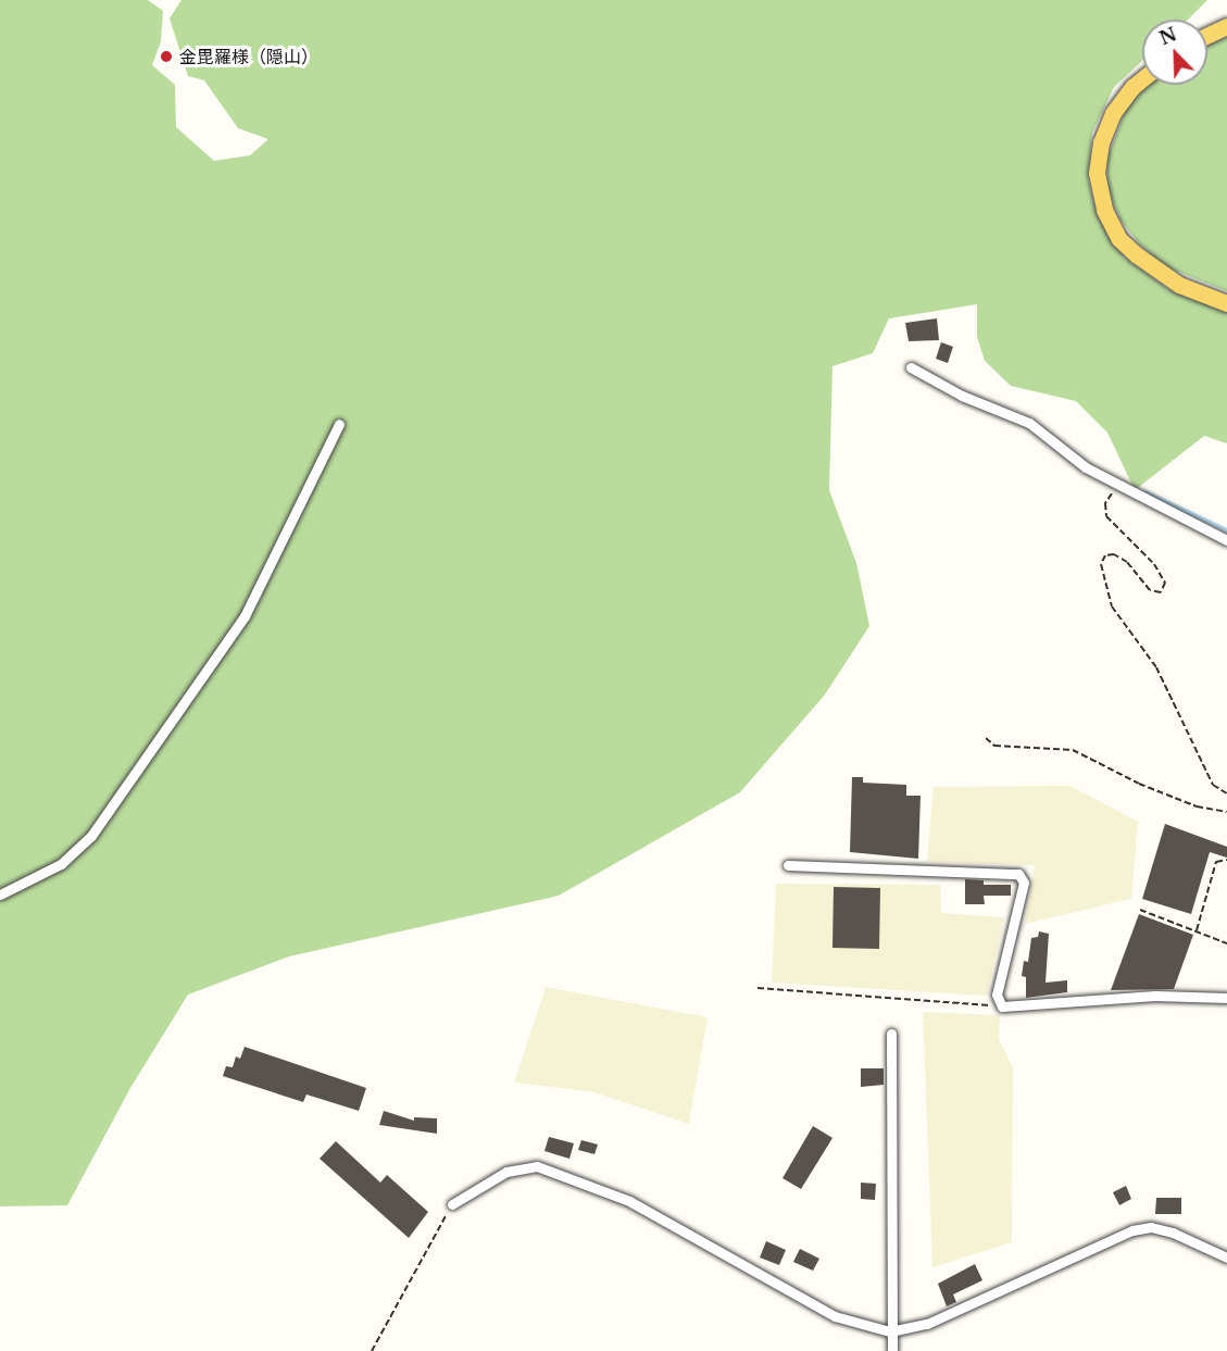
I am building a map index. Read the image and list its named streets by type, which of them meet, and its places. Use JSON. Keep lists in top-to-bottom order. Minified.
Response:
{"places":["金毘羅様（隠山）"],"north":"top left"}
